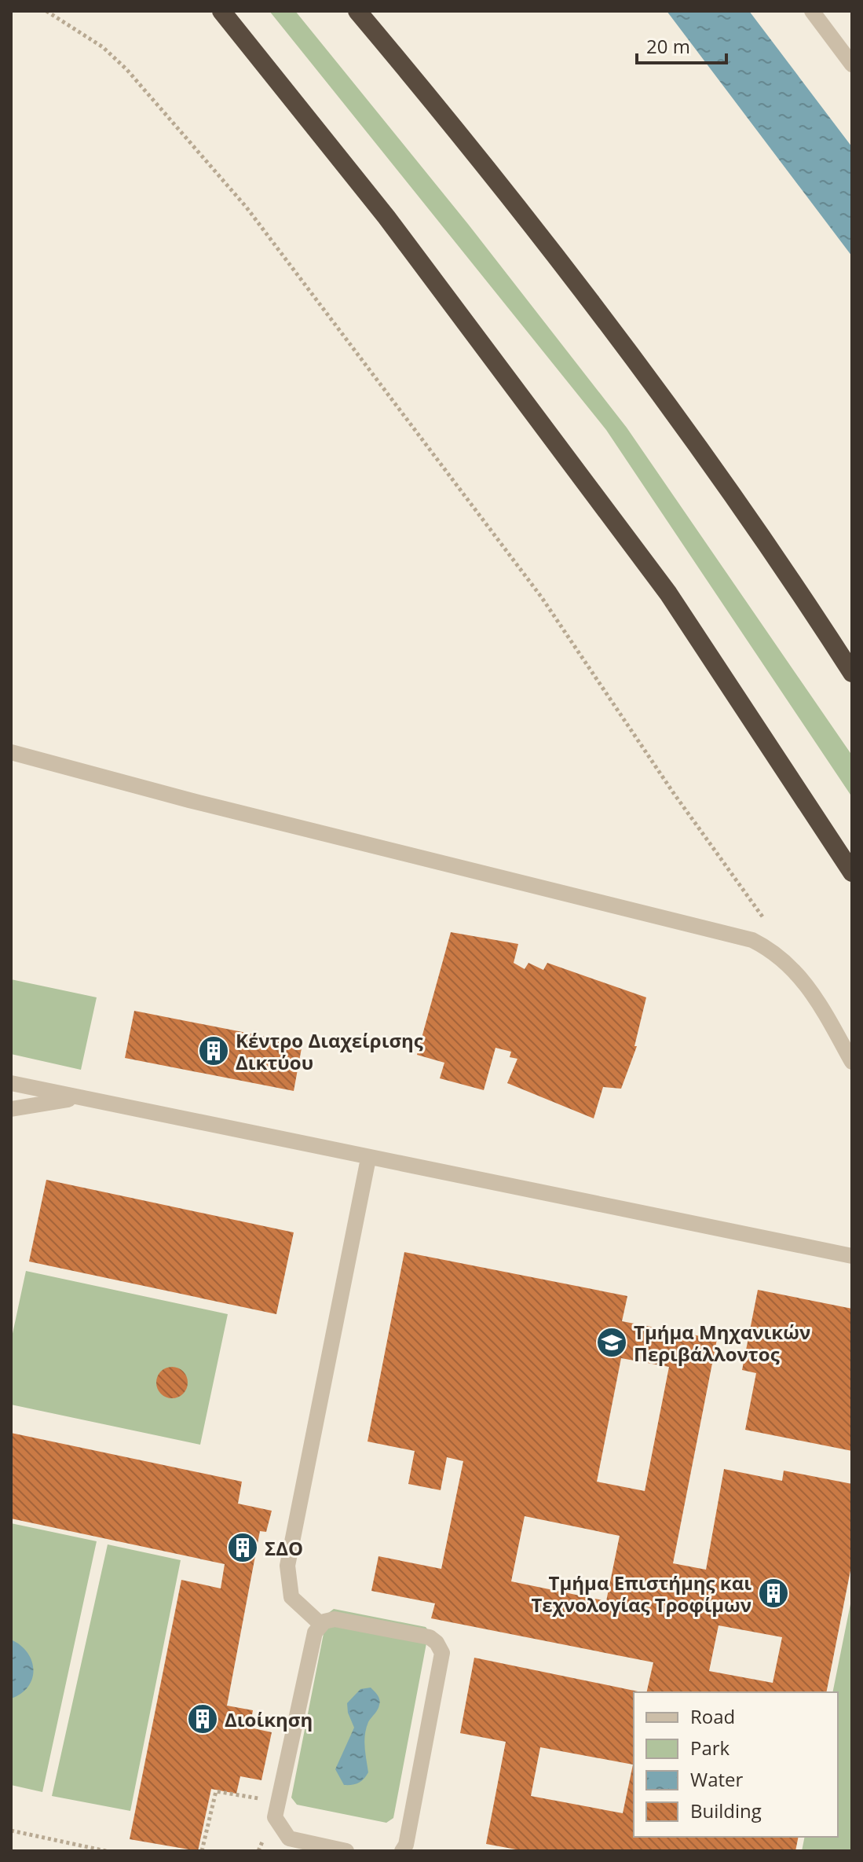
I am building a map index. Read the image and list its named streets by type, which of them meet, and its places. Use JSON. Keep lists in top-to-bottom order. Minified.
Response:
{"places":{"building":["Κέντρο Διαχείρισης Δικτύου","ΣΔΟ","Τμήμα Επιστήμης και Τεχνολογίας Τροφίμων","Διοίκηση"],"school or university":["Τμήμα Μηχανικών Περιβάλλοντος"]},"legend":["Road","Park","Water","Building"],"scale_bar":"20 m"}
